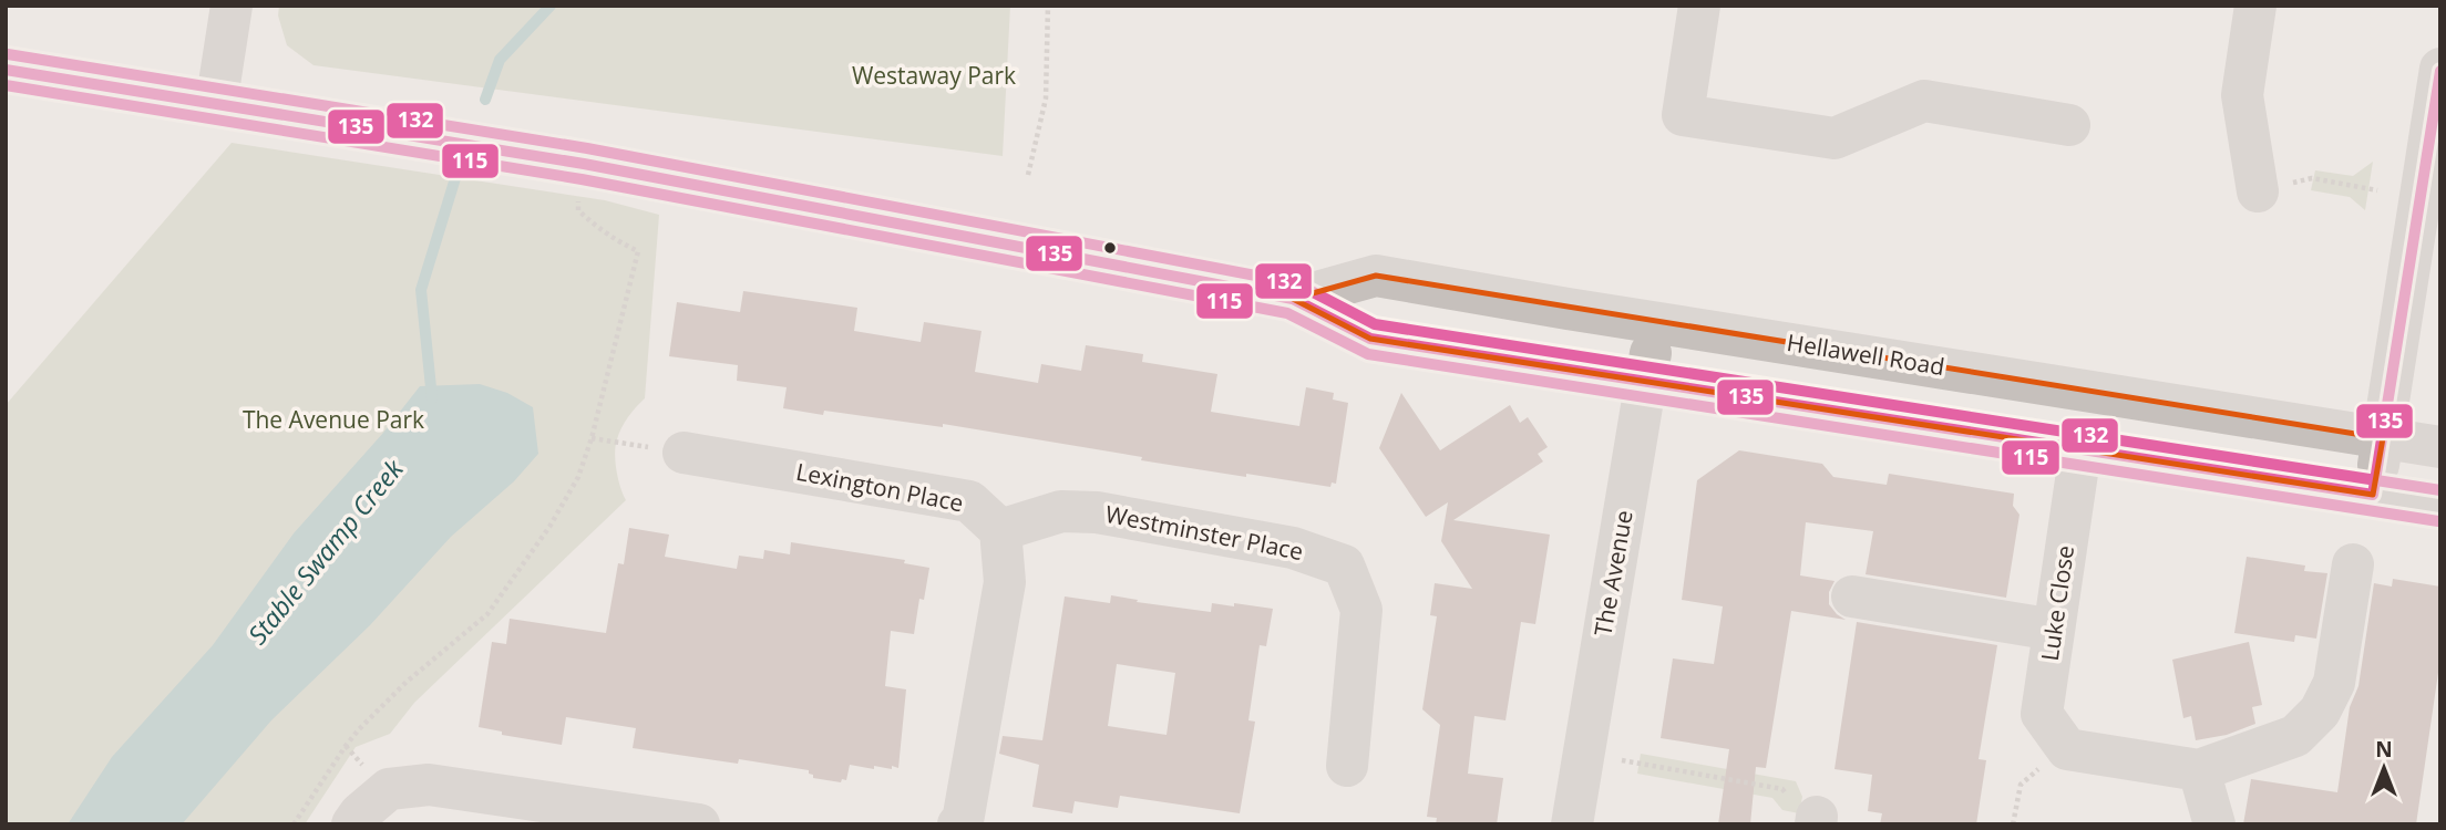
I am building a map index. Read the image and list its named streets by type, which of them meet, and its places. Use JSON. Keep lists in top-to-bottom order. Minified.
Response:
{"streets":{"street":["Hellawell Road","Lexington Place","Westminster Place","The Avenue","Luke Close"]},"crossings":[["Hellawell Road","The Avenue"],["Hellawell Road","Luke Close"],["Lexington Place","Westminster Place"]],"water":["Stable Swamp Creek"],"parks":["Westaway Park","The Avenue Park"],"lines":["transit line 132","transit line 135","transit line 115"],"north":"top"}
